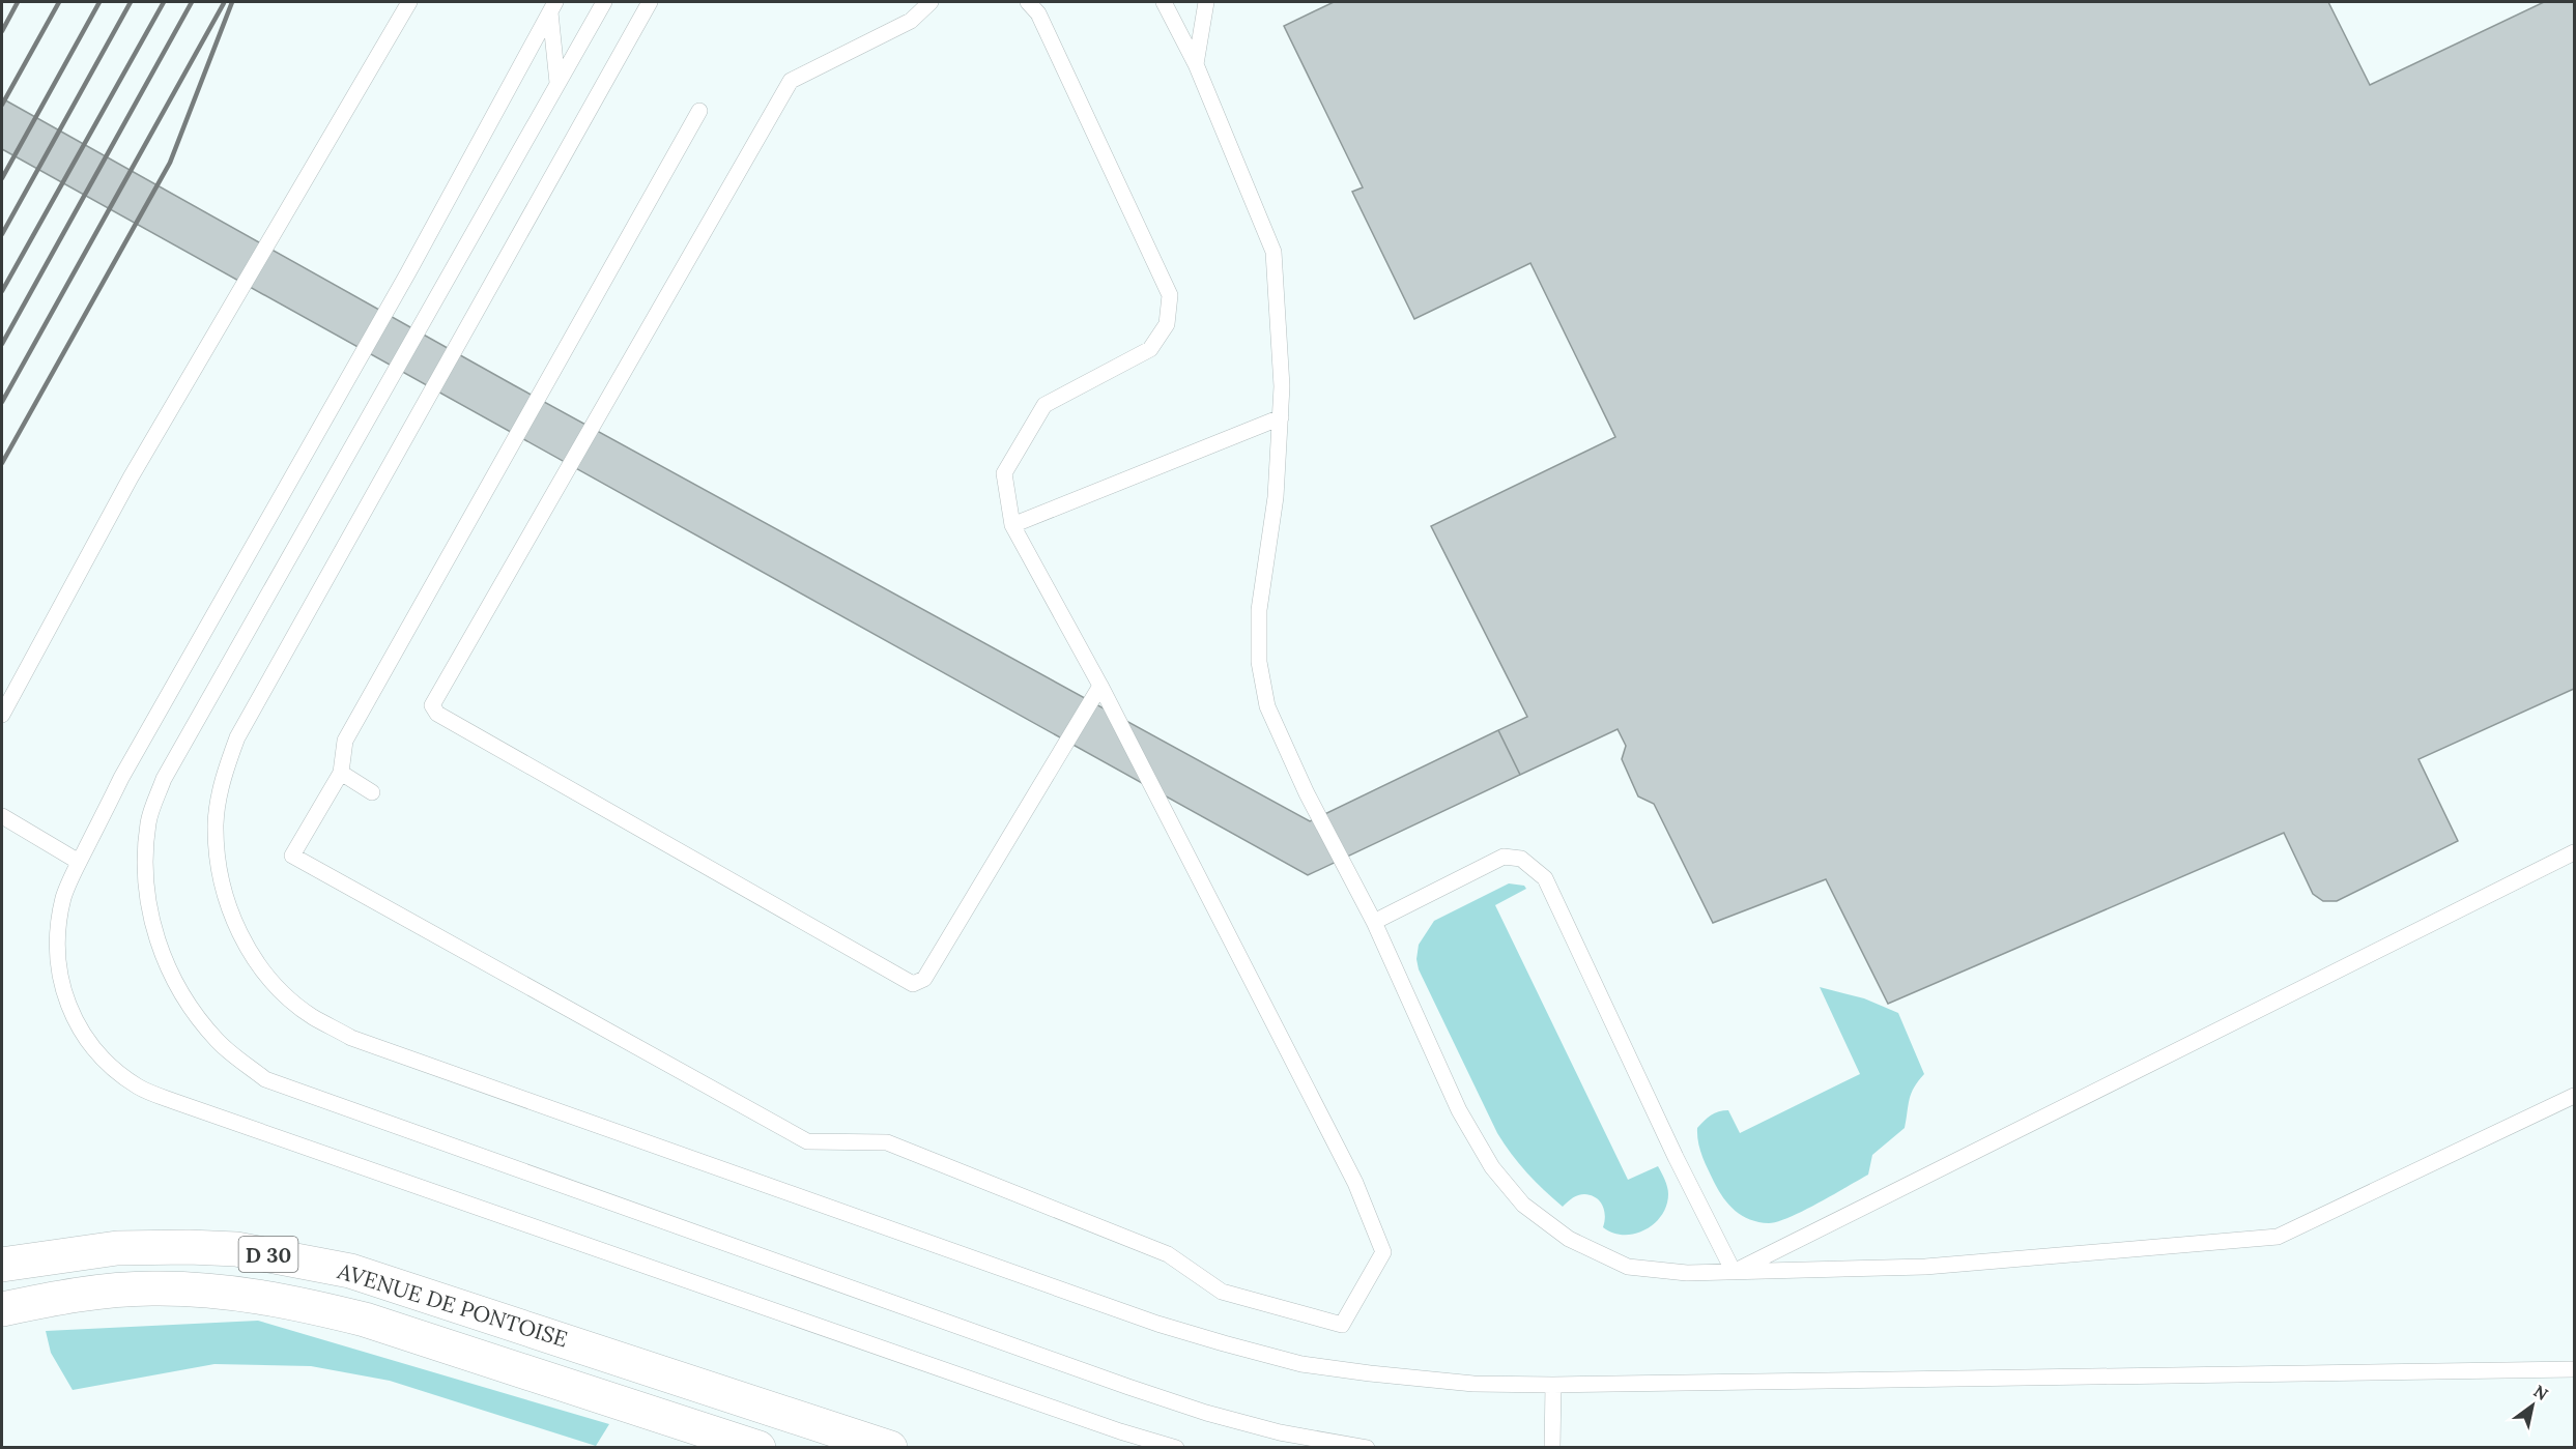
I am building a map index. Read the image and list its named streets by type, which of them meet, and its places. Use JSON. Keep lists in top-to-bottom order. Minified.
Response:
{"streets":{"main road":["D 30","AVENUE DE PONTOISE"]},"north":"top right"}
